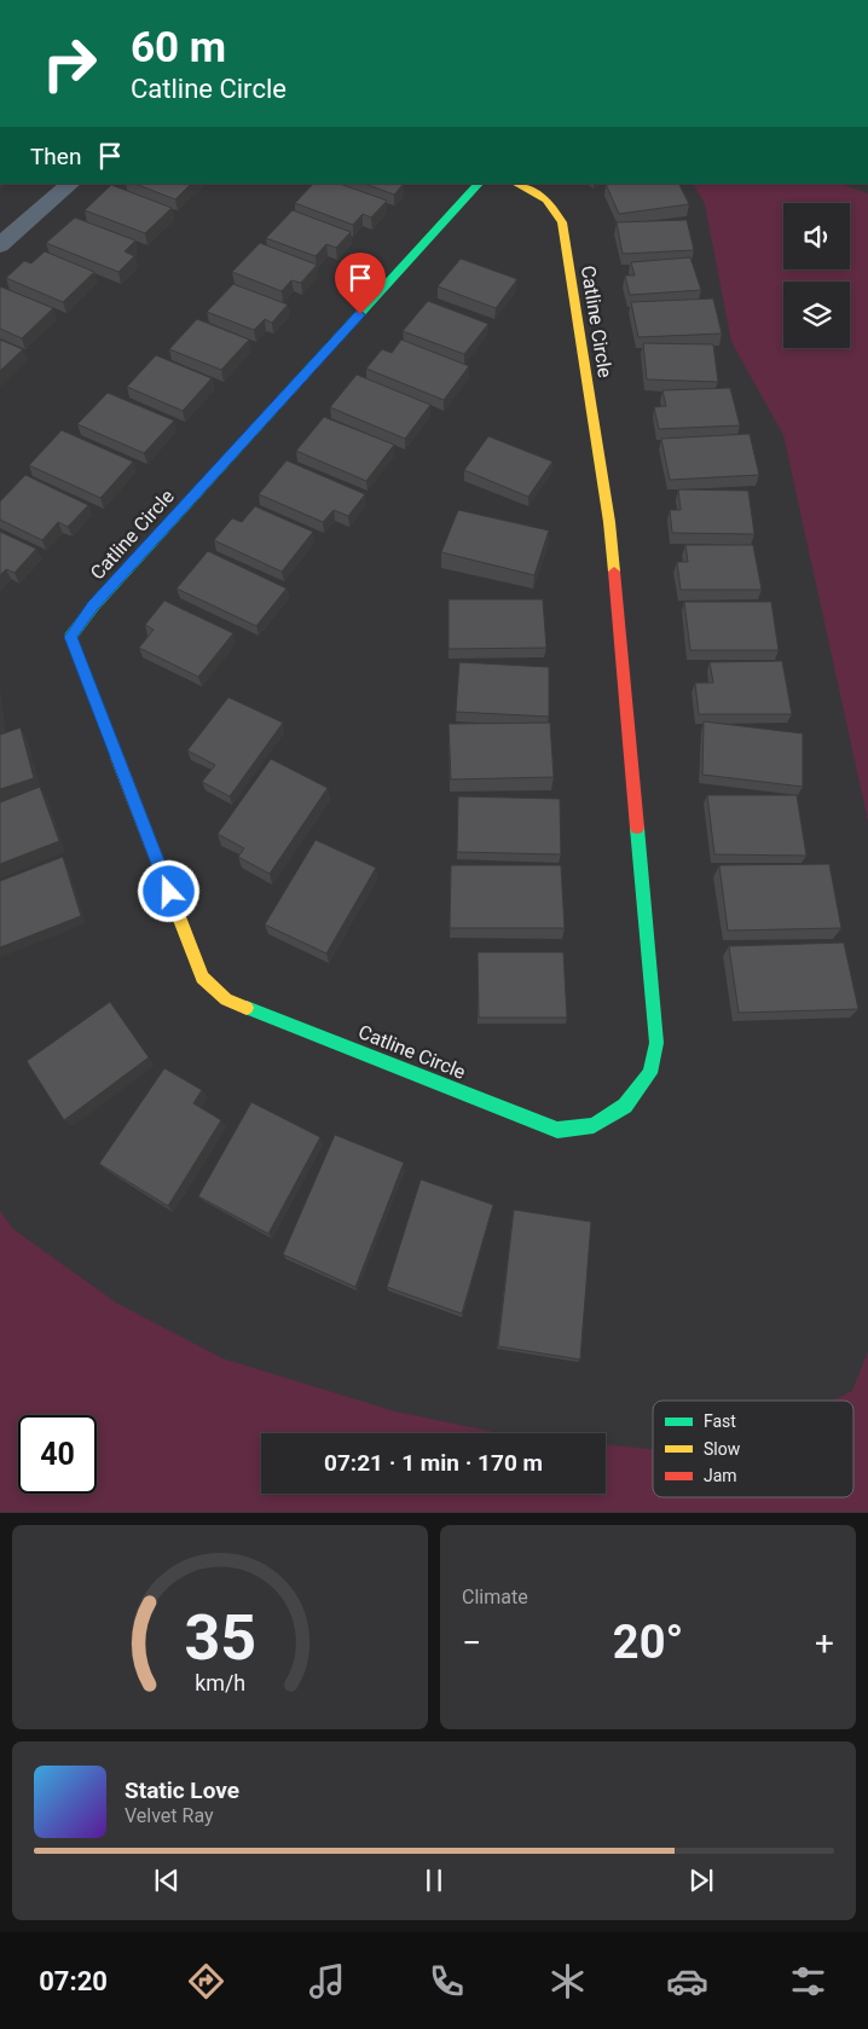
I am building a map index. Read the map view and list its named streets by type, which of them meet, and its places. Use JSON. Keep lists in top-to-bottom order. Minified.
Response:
{"streets":{"street":["Catline Circle"]},"legend":["Fast","Slow","Jam"],"page":{"turn":["60 m","Catline Circle"],"then":"Then","limit":"40","trip":"07:21 · 1 min · 170 m","tile":"Climate","heat":["−","20°","+"],"song":["Static Love","Velvet Ray"],"tabs":"07:20","gauge":["35","km/h"]}}
